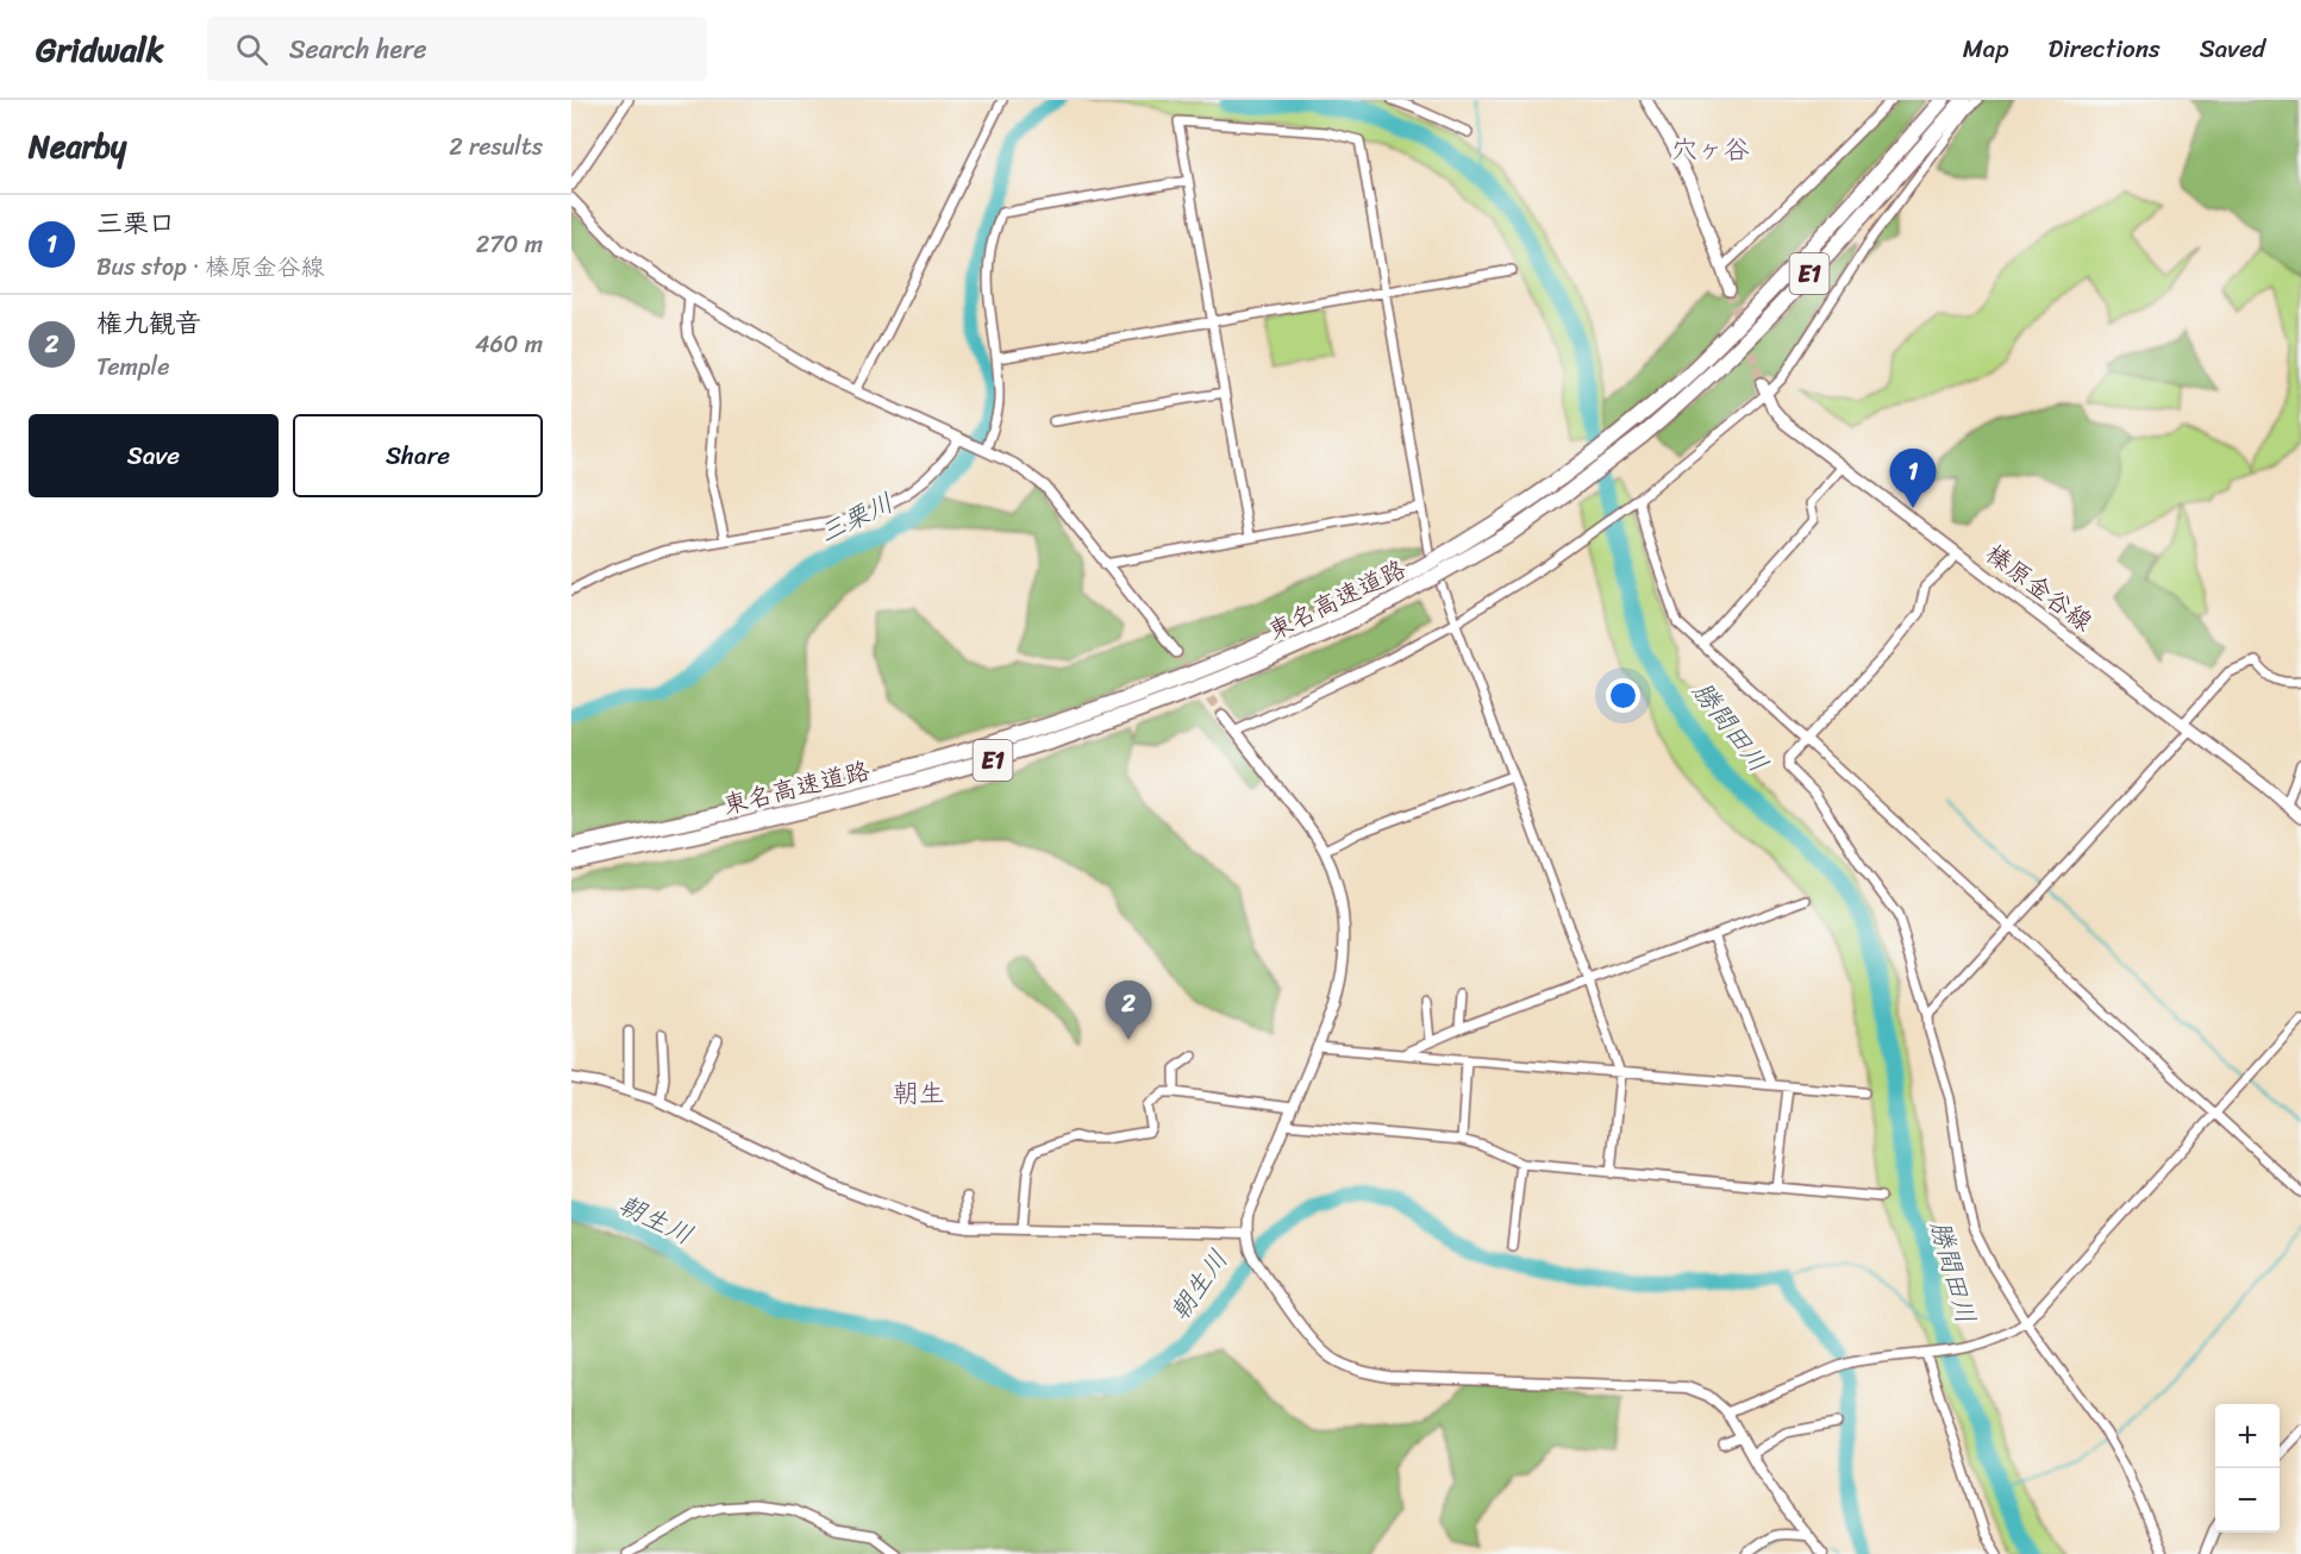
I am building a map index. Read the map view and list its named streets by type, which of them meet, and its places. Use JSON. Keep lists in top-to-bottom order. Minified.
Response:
{"streets":{"highway":["E1","東名高速道路"],"main road":["榛原金谷線"]},"districts":["穴ヶ谷","朝生"],"water":["三栗川","勝間田川","朝生川"],"page":{"header":"Gridwalk","search":"Search here","nav":["Map","Directions","Saved"],"heading":["Nearby","2 results"],"list":[{"mark":"1","name":"三栗口","note":"Bus stop · 榛原金谷線","value":"270 m"},{"mark":"2","name":"権九観音","note":"Temple","value":"460 m"}],"buttons":["Save","Share"],"pins":["1","2"],"map_buttons":["+","−"]}}
